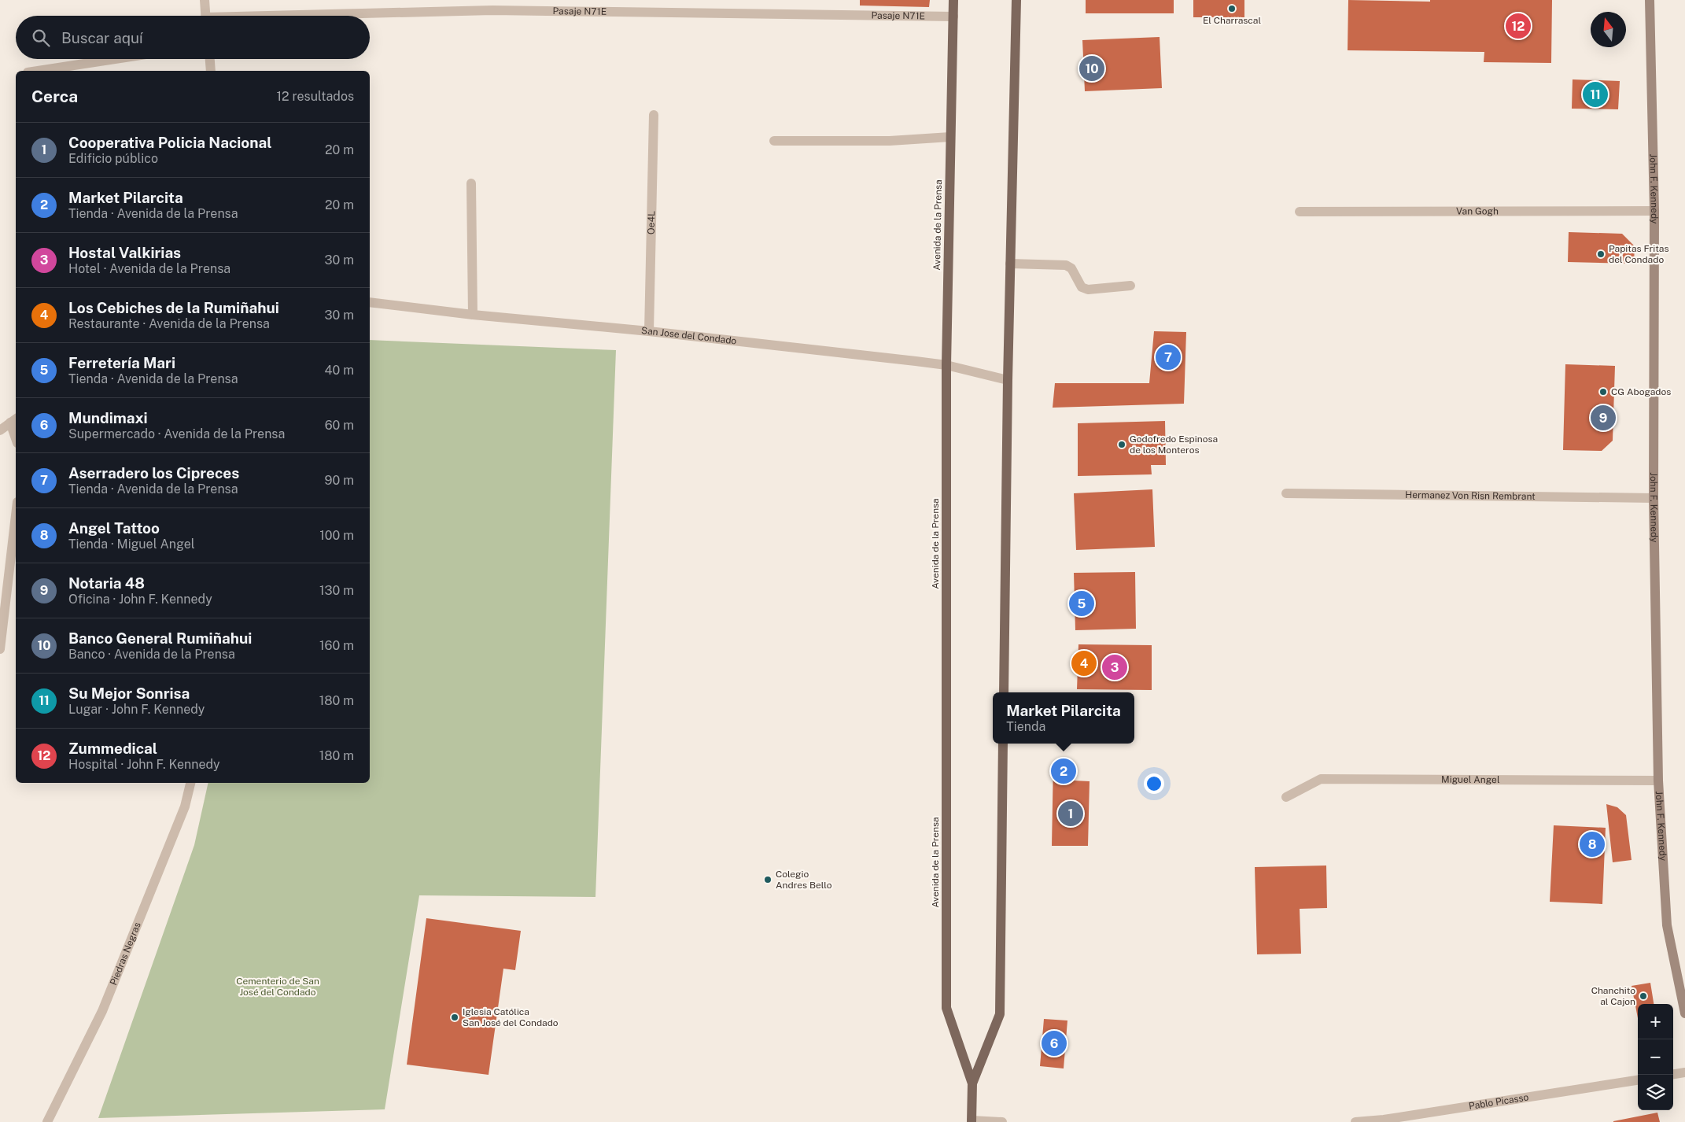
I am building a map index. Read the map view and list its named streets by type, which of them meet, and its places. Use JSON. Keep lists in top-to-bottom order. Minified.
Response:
{"streets":{"main road":["John F. Kennedy","Avenida de la Prensa"],"street":["Pasaje N71E","Van Gogh","Oe4L","San Jose del Condado","Hermanez Von Risn Rembrant","Miguel Angel","Piedras Negras","Pablo Picasso"]},"crossings":[["Pasaje N71E","Avenida de la Prensa"],["John F. Kennedy","Van Gogh"],["John F. Kennedy","Hermanez Von Risn Rembrant"],["John F. Kennedy","Miguel Angel"],["Oe4L","San Jose del Condado"],["Avenida de la Prensa","San Jose del Condado"]],"parks":["Cementerio de San José del Condado"],"places":["El Charrascal","Papitas Fritas del Condado","CG Abogados","Godofredo Espinosa de los Monteros","Colegio Andres Bello","Chanchito al Cajon","Iglesia Católica San José del Condado"],"north":"top","page":{"pins":["12","10","11","7","9","5","4","3","2","1","8","6"],"search":"Buscar aquí","heading":["Cerca","12 resultados"],"list":[{"mark":"1","name":"Cooperativa Policia Nacional","note":"Edificio público","value":"20 m"},{"mark":"2","name":"Market Pilarcita","note":"Tienda · Avenida de la Prensa","value":"20 m"},{"mark":"3","name":"Hostal Valkirias","note":"Hotel · Avenida de la Prensa","value":"30 m"},{"mark":"4","name":"Los Cebiches de la Rumiñahui","note":"Restaurante · Avenida de la Prensa","value":"30 m"},{"mark":"5","name":"Ferretería Mari","note":"Tienda · Avenida de la Prensa","value":"40 m"},{"mark":"6","name":"Mundimaxi","note":"Supermercado · Avenida de la Prensa","value":"60 m"},{"mark":"7","name":"Aserradero los Cipreces","note":"Tienda · Avenida de la Prensa","value":"90 m"},{"mark":"8","name":"Angel Tattoo","note":"Tienda · Miguel Angel","value":"100 m"},{"mark":"9","name":"Notaria 48","note":"Oficina · John F. Kennedy","value":"130 m"},{"mark":"10","name":"Banco General Rumiñahui","note":"Banco · Avenida de la Prensa","value":"160 m"},{"mark":"11","name":"Su Mejor Sonrisa","note":"Lugar · John F. Kennedy","value":"180 m"},{"mark":"12","name":"Zummedical","note":"Hospital · John F. Kennedy","value":"180 m"}],"popup":["Market Pilarcita","Tienda"],"map_buttons":["+","−"]}}
